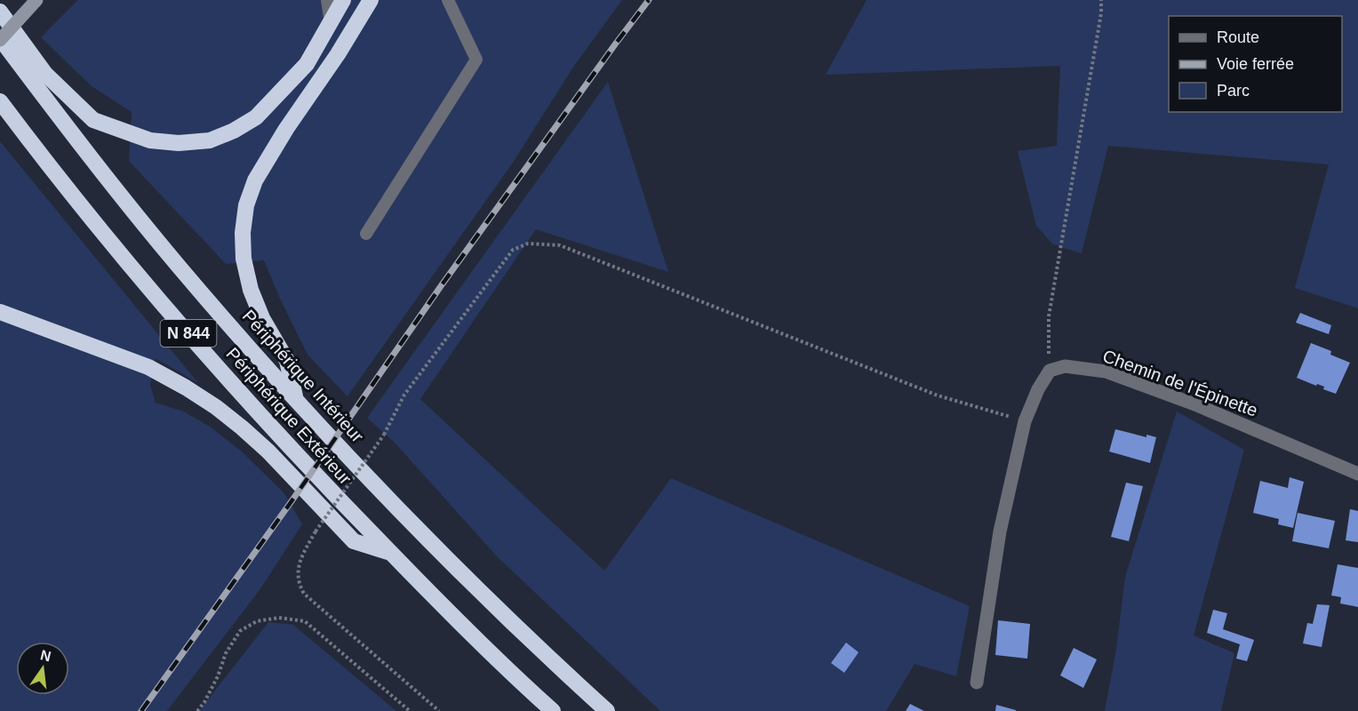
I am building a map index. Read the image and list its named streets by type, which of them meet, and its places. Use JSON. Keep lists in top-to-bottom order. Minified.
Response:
{"streets":{"highway":["N 844","Périphérique Intérieur","Périphérique Extérieur"],"street":["Chemin de l'Épinette"]},"legend":["Route","Voie ferrée","Parc"],"north":"top"}
